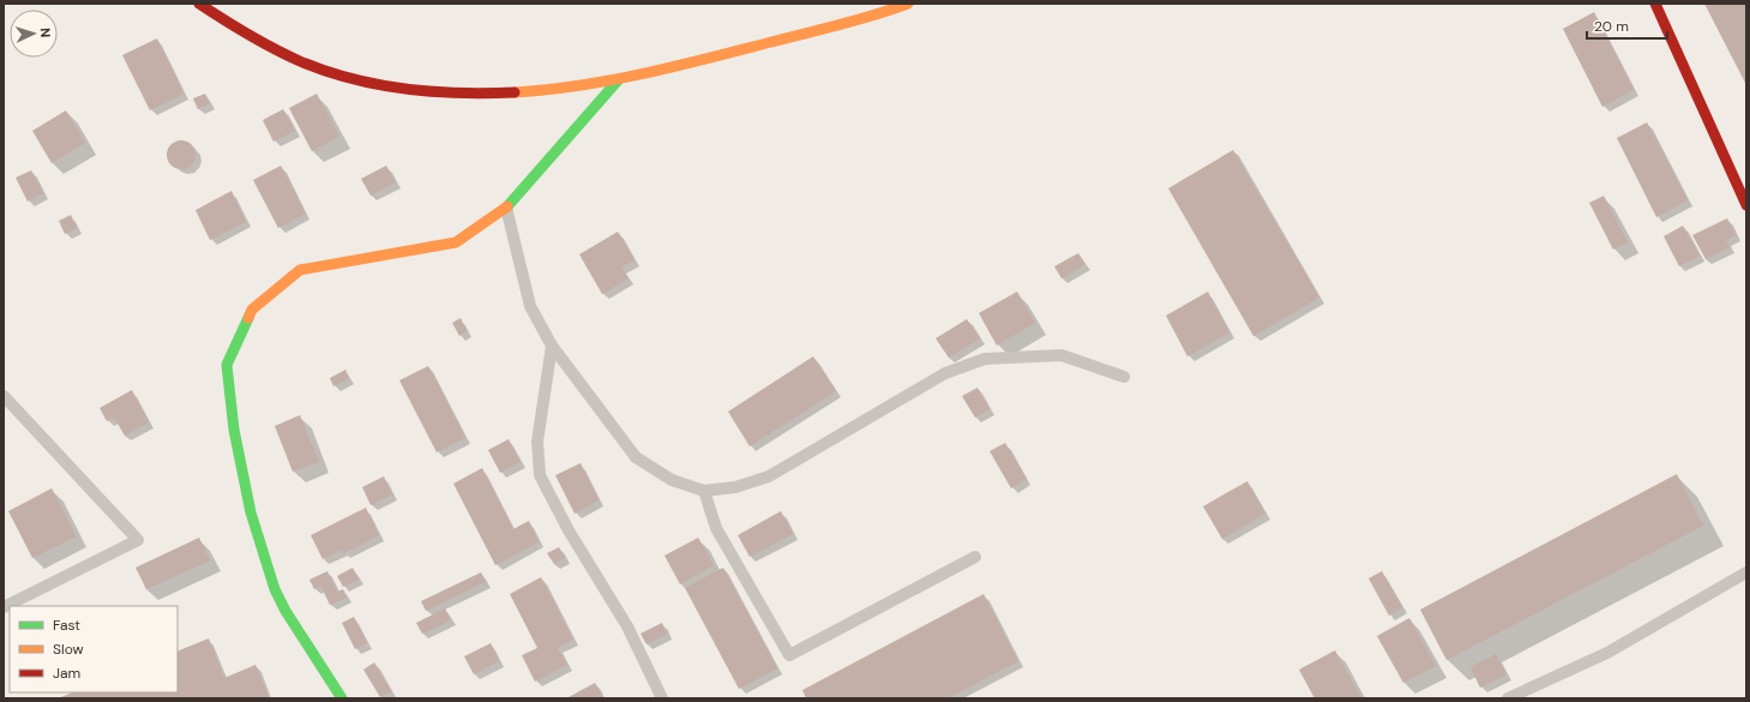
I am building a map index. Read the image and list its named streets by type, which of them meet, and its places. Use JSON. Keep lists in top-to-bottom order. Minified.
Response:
{"legend":["Fast","Slow","Jam"],"scale_bar":"20 m","north":"right"}
